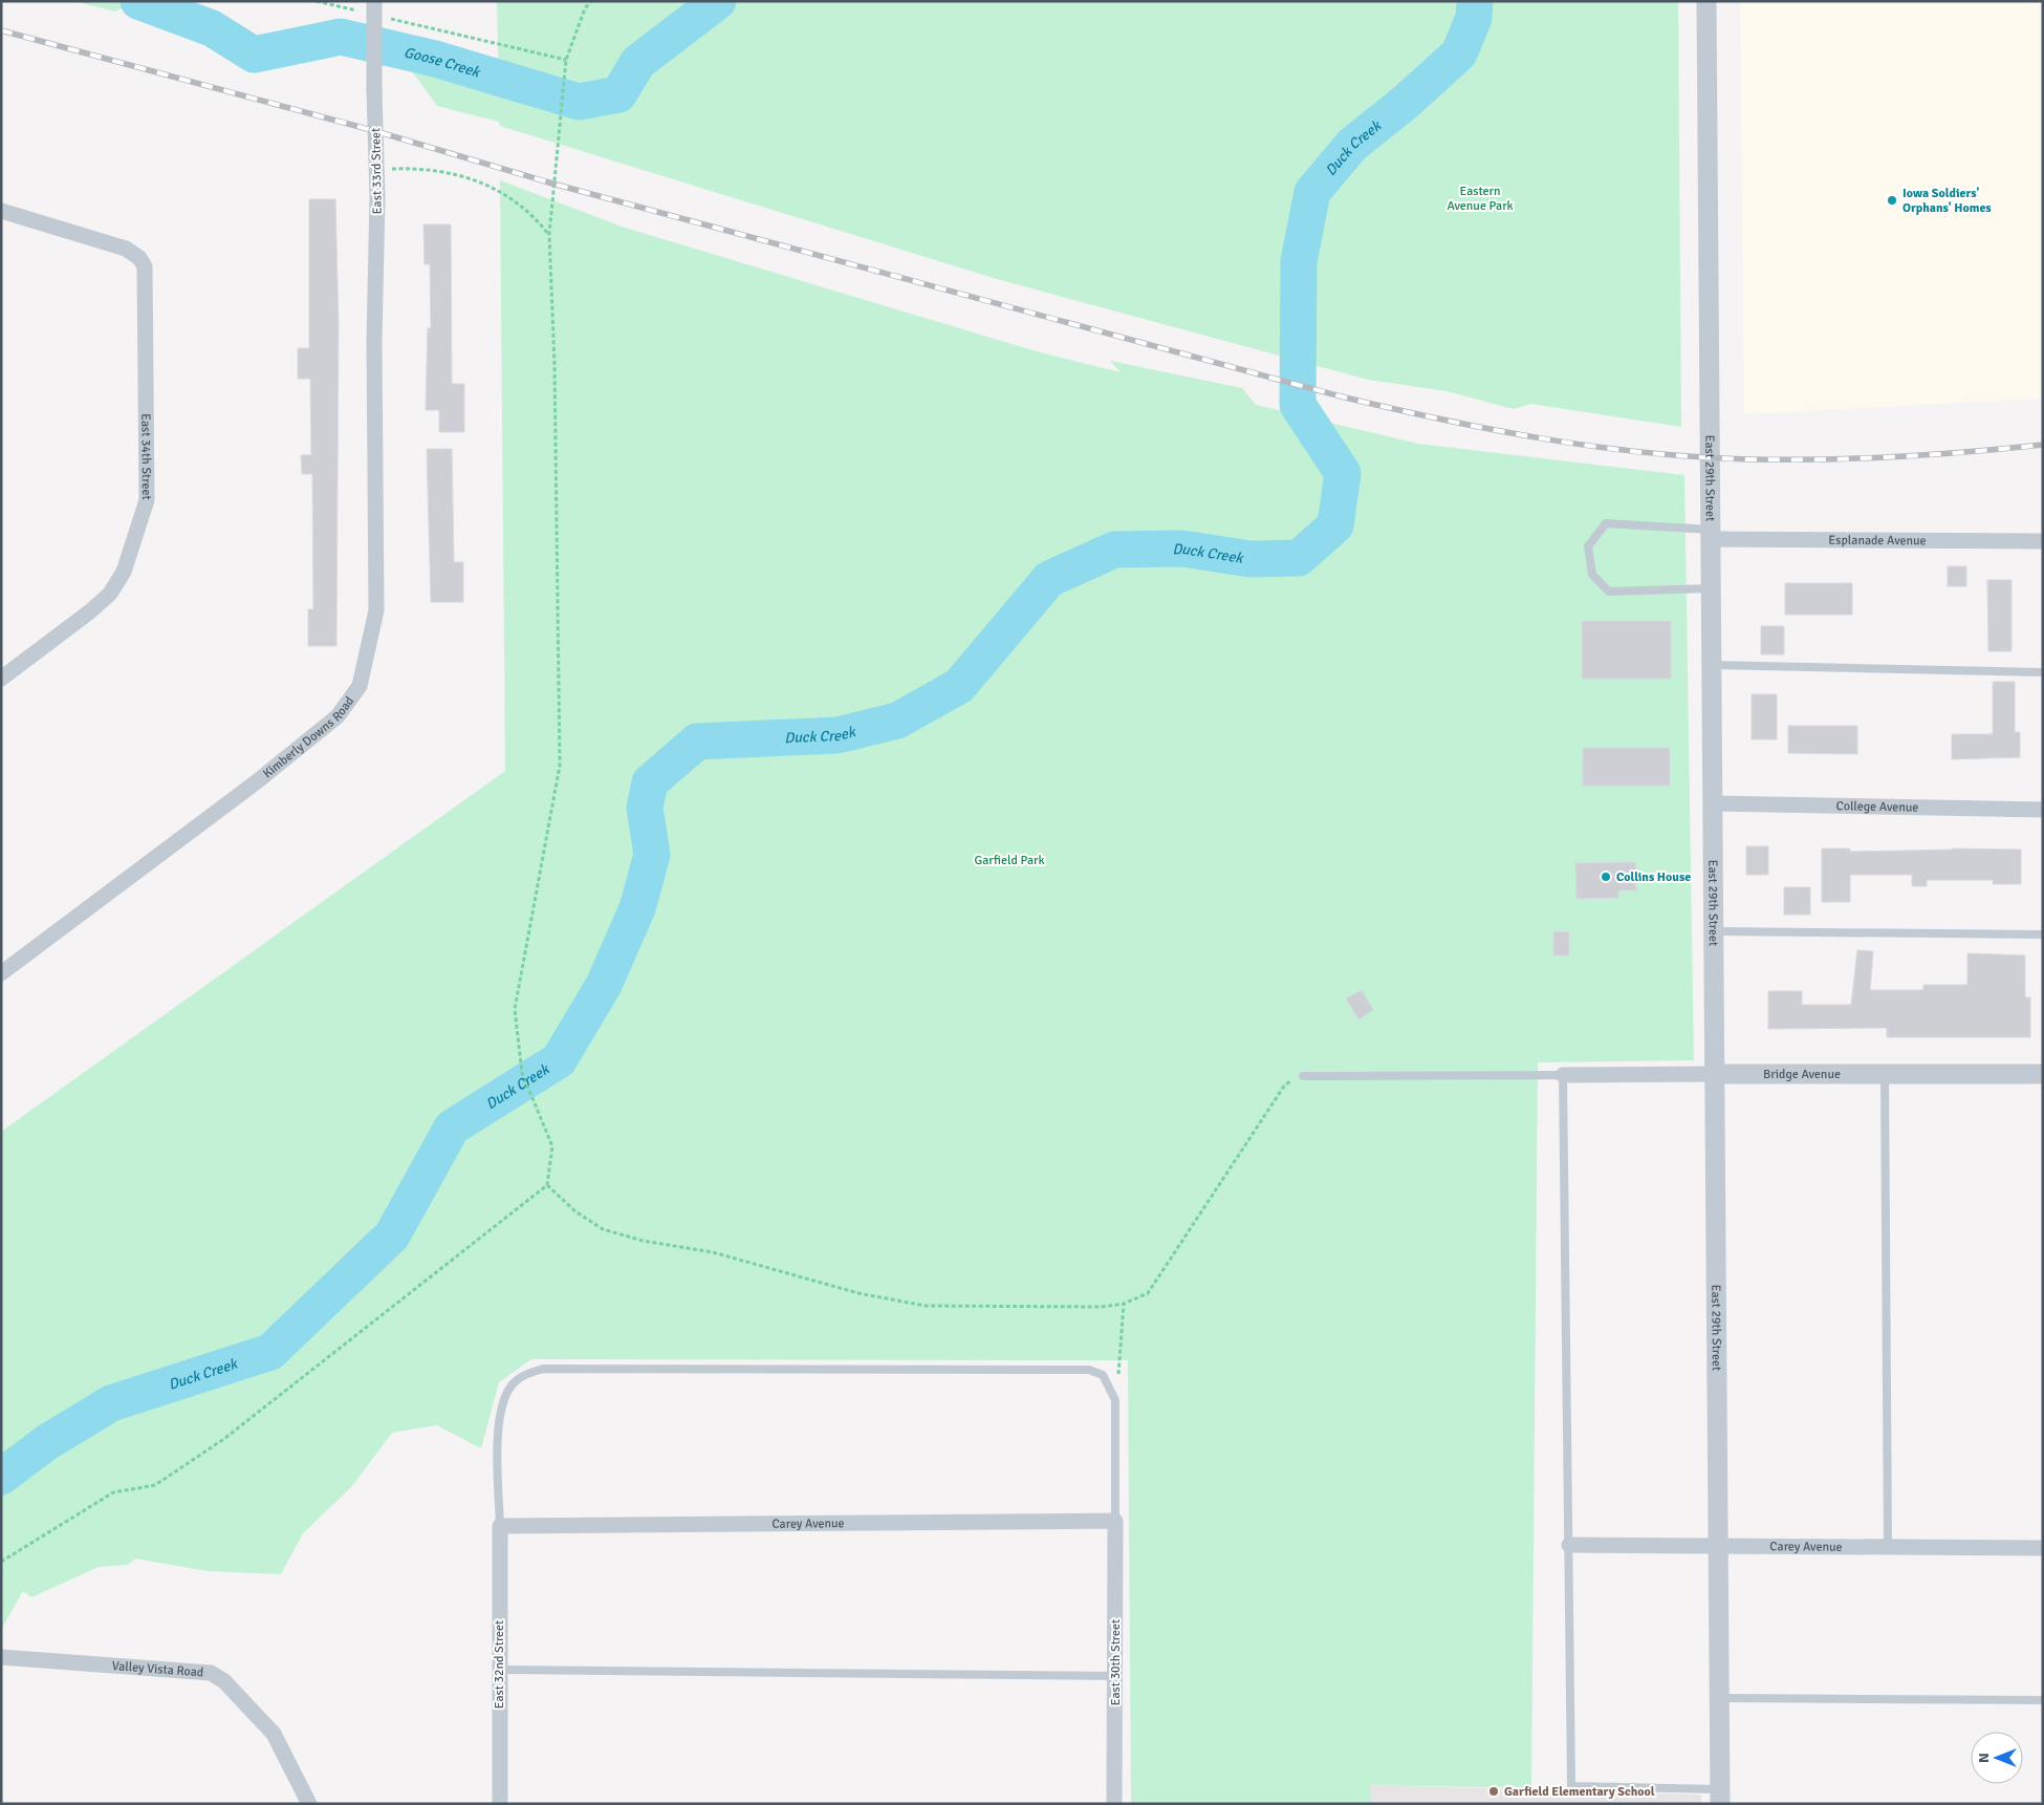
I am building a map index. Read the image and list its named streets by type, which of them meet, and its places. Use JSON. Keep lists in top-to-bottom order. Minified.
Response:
{"streets":{"street":["East 33rd Street","East 34th Street","East 29th Street","Esplanade Avenue","Kimberly Downs Road","College Avenue","Bridge Avenue","Carey Avenue","East 30th Street","East 32nd Street","Valley Vista Road"]},"crossings":[["East 33rd Street","Kimberly Downs Road"],["East 29th Street","Esplanade Avenue"],["East 29th Street","College Avenue"],["East 29th Street","Bridge Avenue"],["East 29th Street","Carey Avenue"],["Carey Avenue","East 30th Street"],["Carey Avenue","East 32nd Street"]],"water":["Goose Creek","Duck Creek"],"parks":["Eastern Avenue Park","Garfield Park"],"places":["Iowa Soldiers' Orphans' Homes","Collins House","Garfield Elementary School"],"north":"left"}
